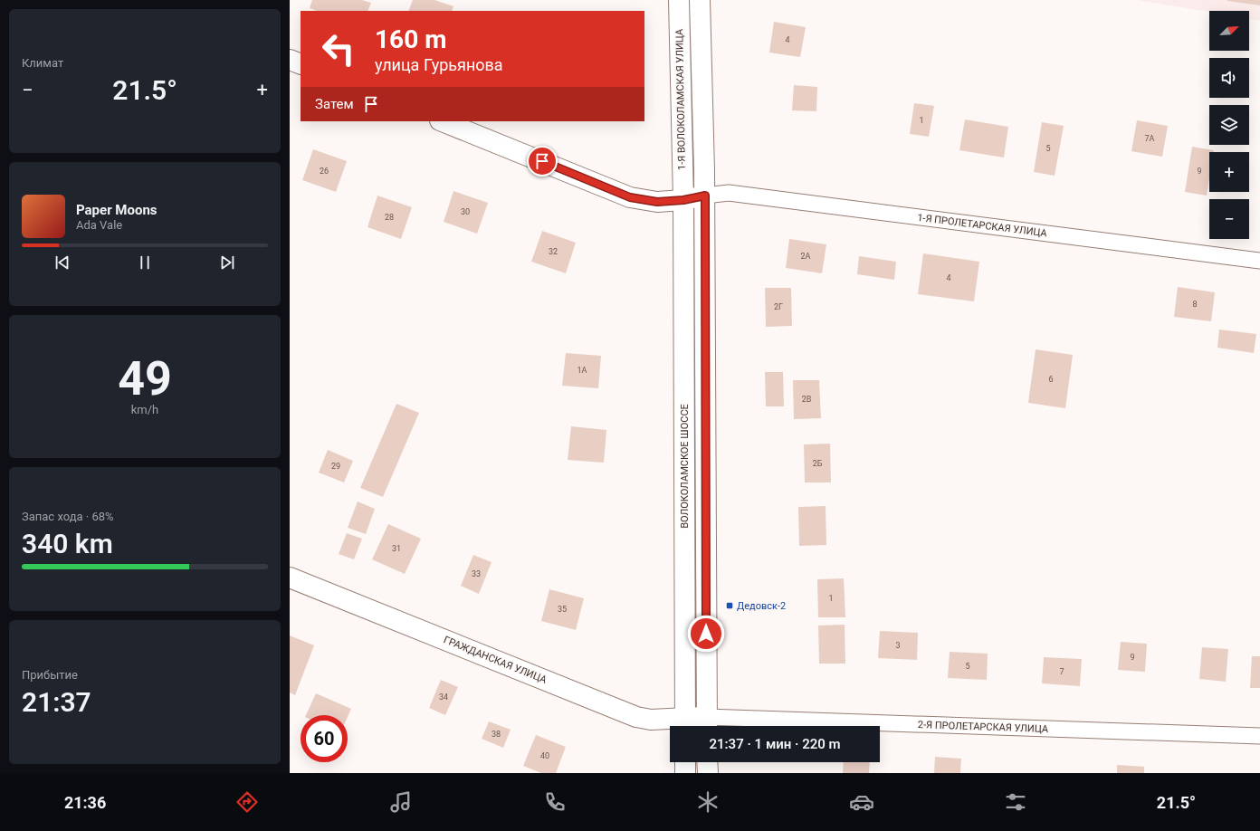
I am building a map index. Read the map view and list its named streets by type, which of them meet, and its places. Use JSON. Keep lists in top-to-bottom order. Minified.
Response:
{"streets":{"main road":["1-Я ВОЛОКОЛАМСКАЯ УЛИЦА","ВОЛОКОЛАМСКОЕ ШОССЕ","ГРАЖДАНСКАЯ УЛИЦА"],"street":["1-Я ПРОЛЕТАРСКАЯ УЛИЦА","2-Я ПРОЛЕТАРСКАЯ УЛИЦА"]},"crossings":[["1-Я ВОЛОКОЛАМСКАЯ УЛИЦА","ВОЛОКОЛАМСКОЕ ШОССЕ"],["ВОЛОКОЛАМСКОЕ ШОССЕ","ГРАЖДАНСКАЯ УЛИЦА"],["ГРАЖДАНСКАЯ УЛИЦА","2-Я ПРОЛЕТАРСКАЯ УЛИЦА"]],"places":{"transit":["Дедовск-2"]},"house_numbers":["4","1","7А","5","26","9","30","28","32","2А","4","8","2Г","1А","6","2В","2Б","29","31","33","1","35","3","9","5","7","34","38","40"],"north":"top right","page":{"tile":["Климат",["49","km/h"],["Запас хода · 68%","340 km"],["Прибытие","21:37"]],"map_buttons":["+","−"],"turn":["160 m","улица Гурьянова"],"heat":["−","21.5°","+"],"then":"Затем","song":["Paper Moons","Ada Vale"],"limit":"60","trip":"21:37 · 1 мин · 220 m","tabs":["21:36","21.5°"]}}
